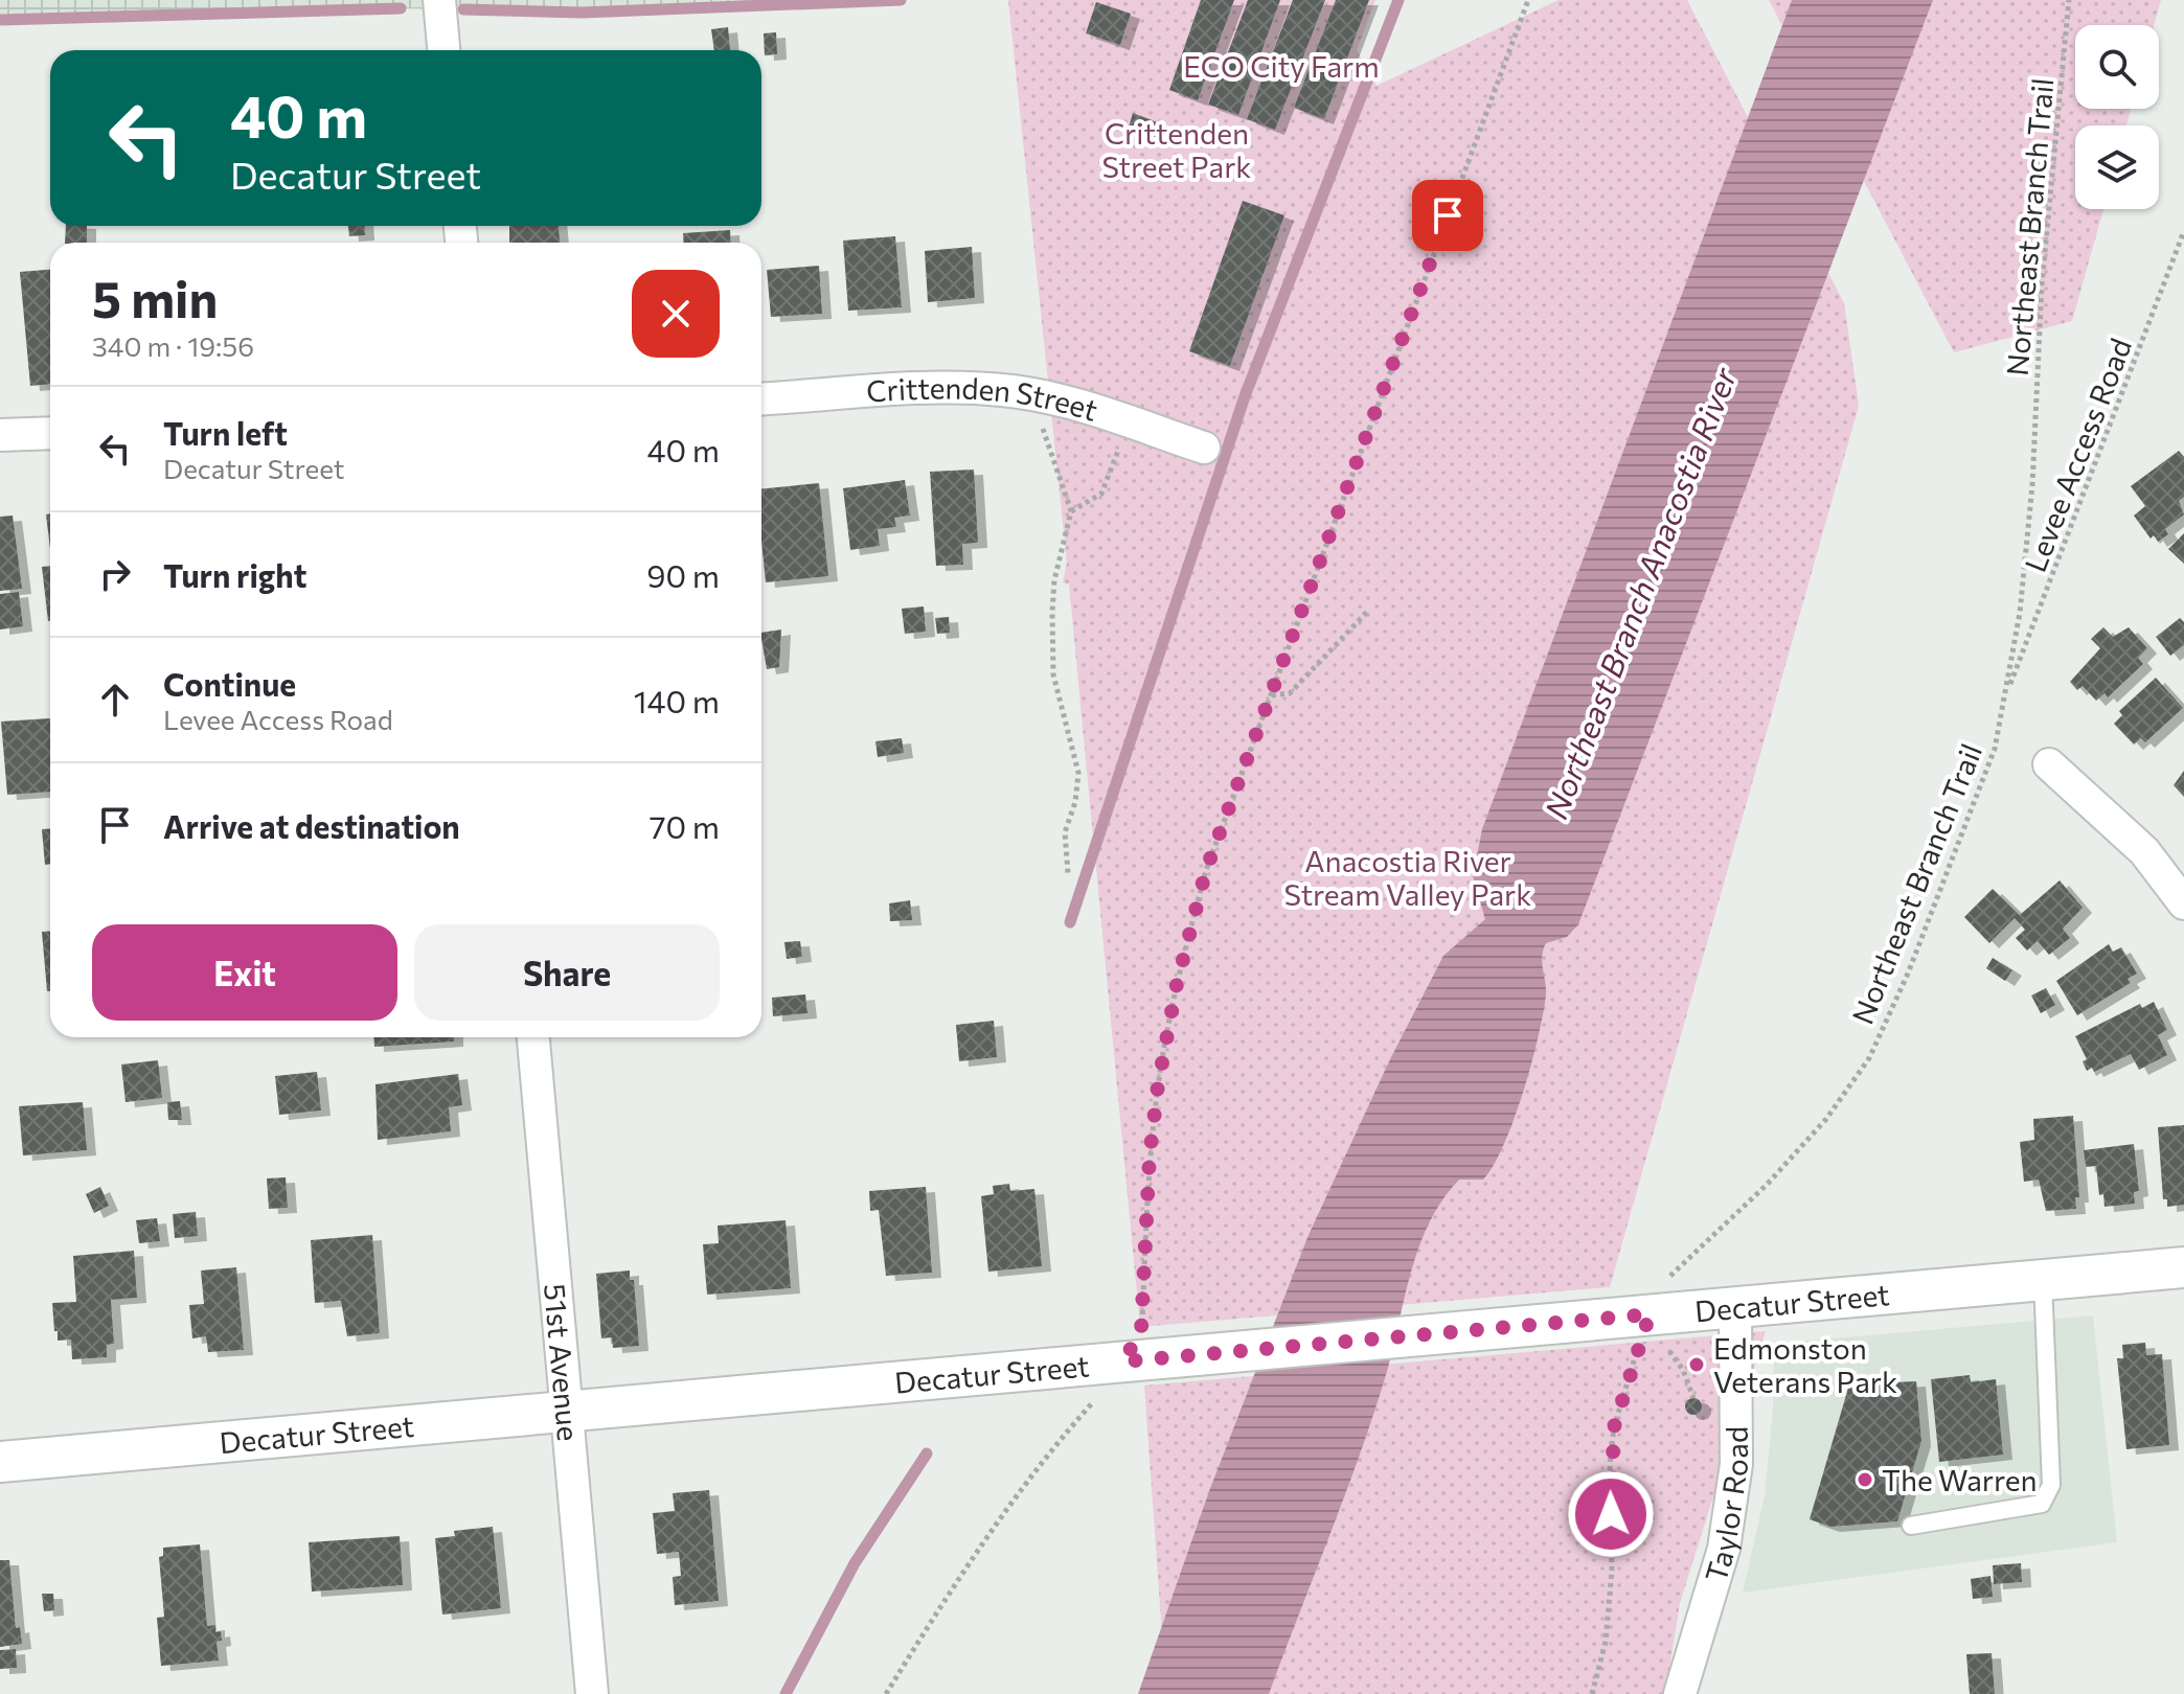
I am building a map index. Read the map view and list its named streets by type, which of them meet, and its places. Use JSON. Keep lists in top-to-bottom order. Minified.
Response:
{"streets":{"street":["Crittenden Street","Decatur Street","51st Avenue","Taylor Road"],"path":["Northeast Branch Trail","Levee Access Road"]},"crossings":[["Northeast Branch Trail","Levee Access Road"],["Northeast Branch Trail","Decatur Street"],["Decatur Street","51st Avenue"],["Decatur Street","Taylor Road"]],"water":["Northeast Branch Anacostia River"],"parks":["ECO City Farm","Crittenden Street Park","Anacostia River Stream Valley Park"],"places":["Edmonston Veterans Park","The Warren"],"page":{"turn":["40 m","Decatur Street"],"heading":["5 min","340 m · 19:56"],"list":[{"name":"Turn left","note":"Decatur Street","value":"40 m"},{"name":"Turn right","value":"90 m"},{"name":"Continue","note":"Levee Access Road","value":"140 m"},{"name":"Arrive at destination","value":"70 m"}],"buttons":["Exit","Share"]}}
